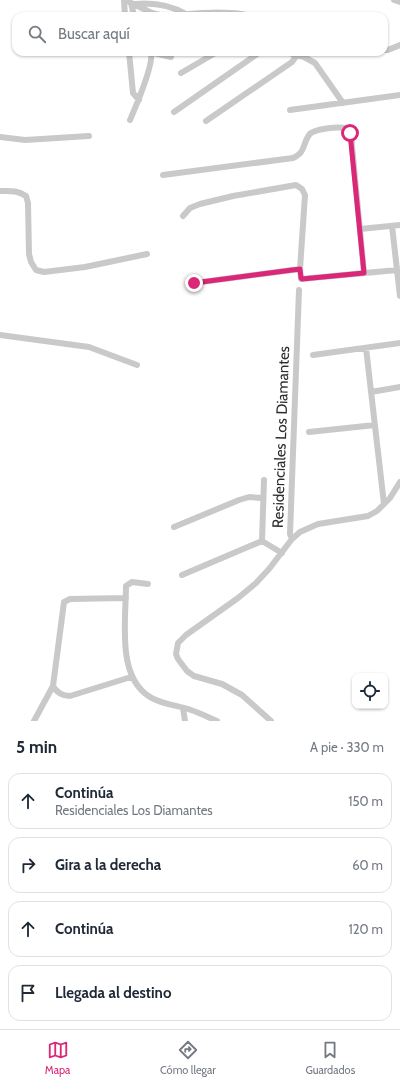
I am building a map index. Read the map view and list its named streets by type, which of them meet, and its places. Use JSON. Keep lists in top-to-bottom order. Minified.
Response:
{"streets":{"street":["Residenciales Los Diamantes"]},"page":{"search":"Buscar aquí","heading":["5 min","A pie · 330 m"],"list":[["Continúa","Residenciales Los Diamantes","150 m"],["Gira a la derecha","60 m"],["Continúa","120 m"],"Llegada al destino"],"nav":["Mapa","Cómo llegar","Guardados"]}}
